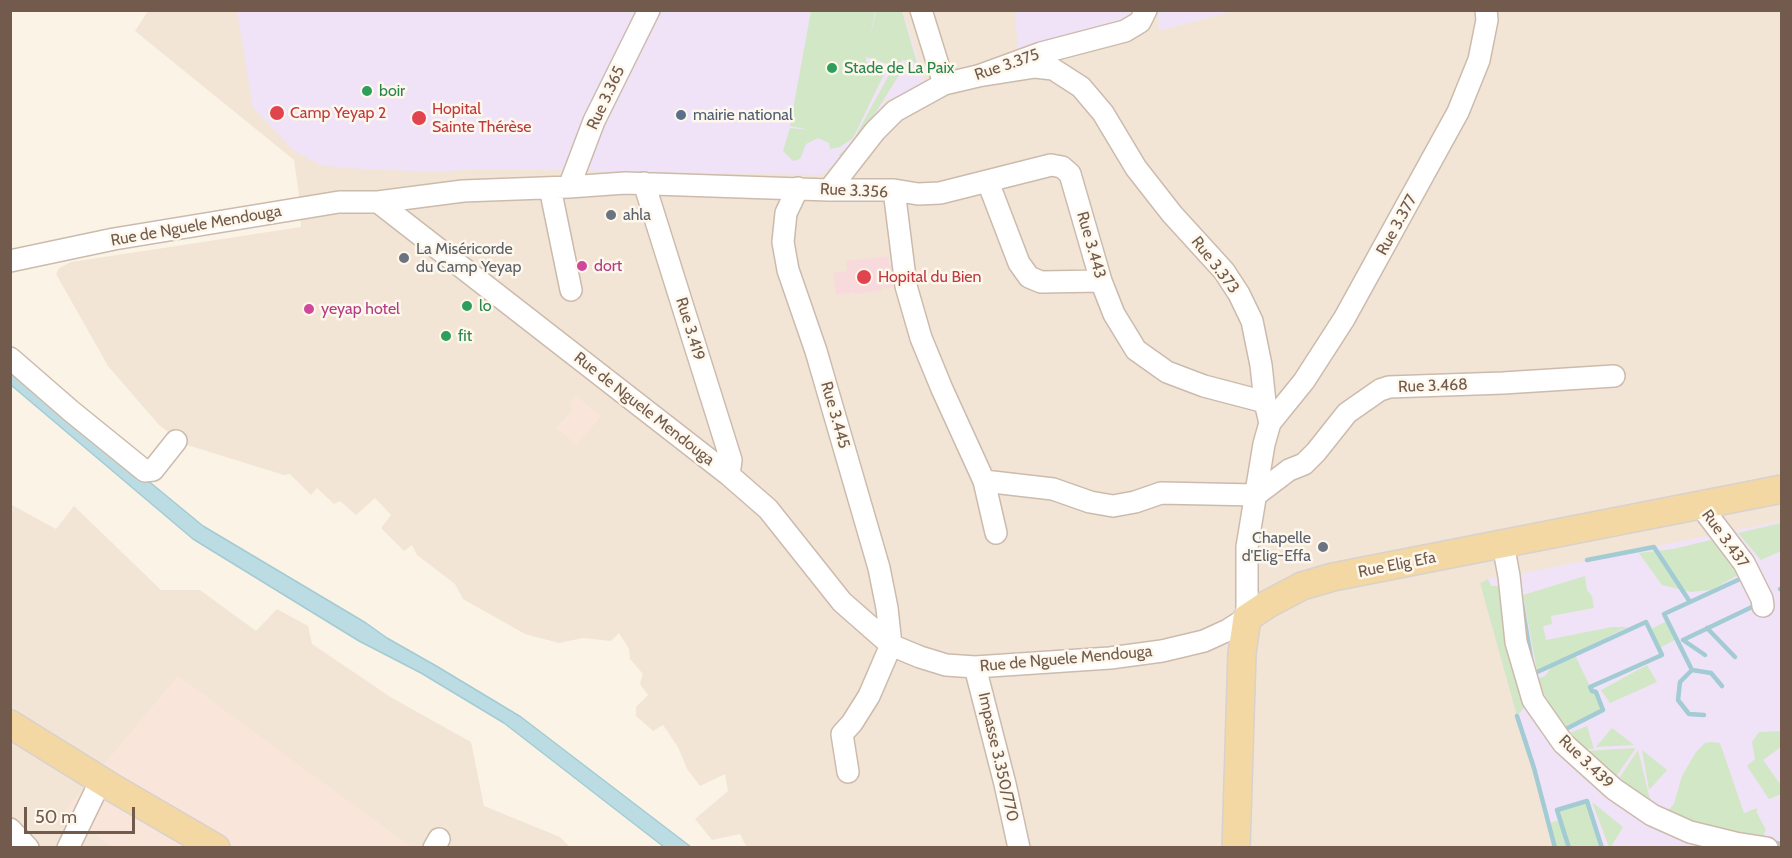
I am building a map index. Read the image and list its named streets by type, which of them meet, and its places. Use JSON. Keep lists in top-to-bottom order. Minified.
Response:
{"streets":{"main road":["Rue Elig Efa"],"street":["Rue 3.375","Rue 3.365","Rue 3.356","Rue 3.377","Rue de Nguele Mendouga","Rue 3.443","Rue 3.373","Rue 3.419","Rue 3.468","Rue 3.445","Rue 3.437","Impasse 3.350/770","Rue 3.439"]},"crossings":[["Rue 3.375","Rue 3.356"],["Rue 3.375","Rue 3.373"],["Rue 3.365","Rue 3.356"],["Rue 3.356","Rue de Nguele Mendouga"],["Rue 3.356","Rue 3.443"],["Rue 3.356","Rue 3.419"],["Rue 3.356","Rue 3.445"],["Rue 3.377","Rue 3.373"],["Rue de Nguele Mendouga","Rue 3.373"],["Rue de Nguele Mendouga","Rue 3.419"],["Rue de Nguele Mendouga","Rue 3.445"],["Rue de Nguele Mendouga","Rue Elig Efa"],["Rue de Nguele Mendouga","Impasse 3.350/770"],["Rue 3.443","Rue 3.373"],["Rue 3.373","Rue 3.468"],["Rue 3.373","Rue Elig Efa"],["Rue 3.437","Rue Elig Efa"],["Rue Elig Efa","Rue 3.439"]],"places":["Stade de La Paix","boir","Camp Yeyap 2","mairie national","Hopital Sainte Thérèse","ahla","La Miséricorde du Camp Yeyap","dort","Hopital du Bien","lo","yeyap hotel","fit","Chapelle d'Elig-Effa"],"scale_bar":"50 m"}
